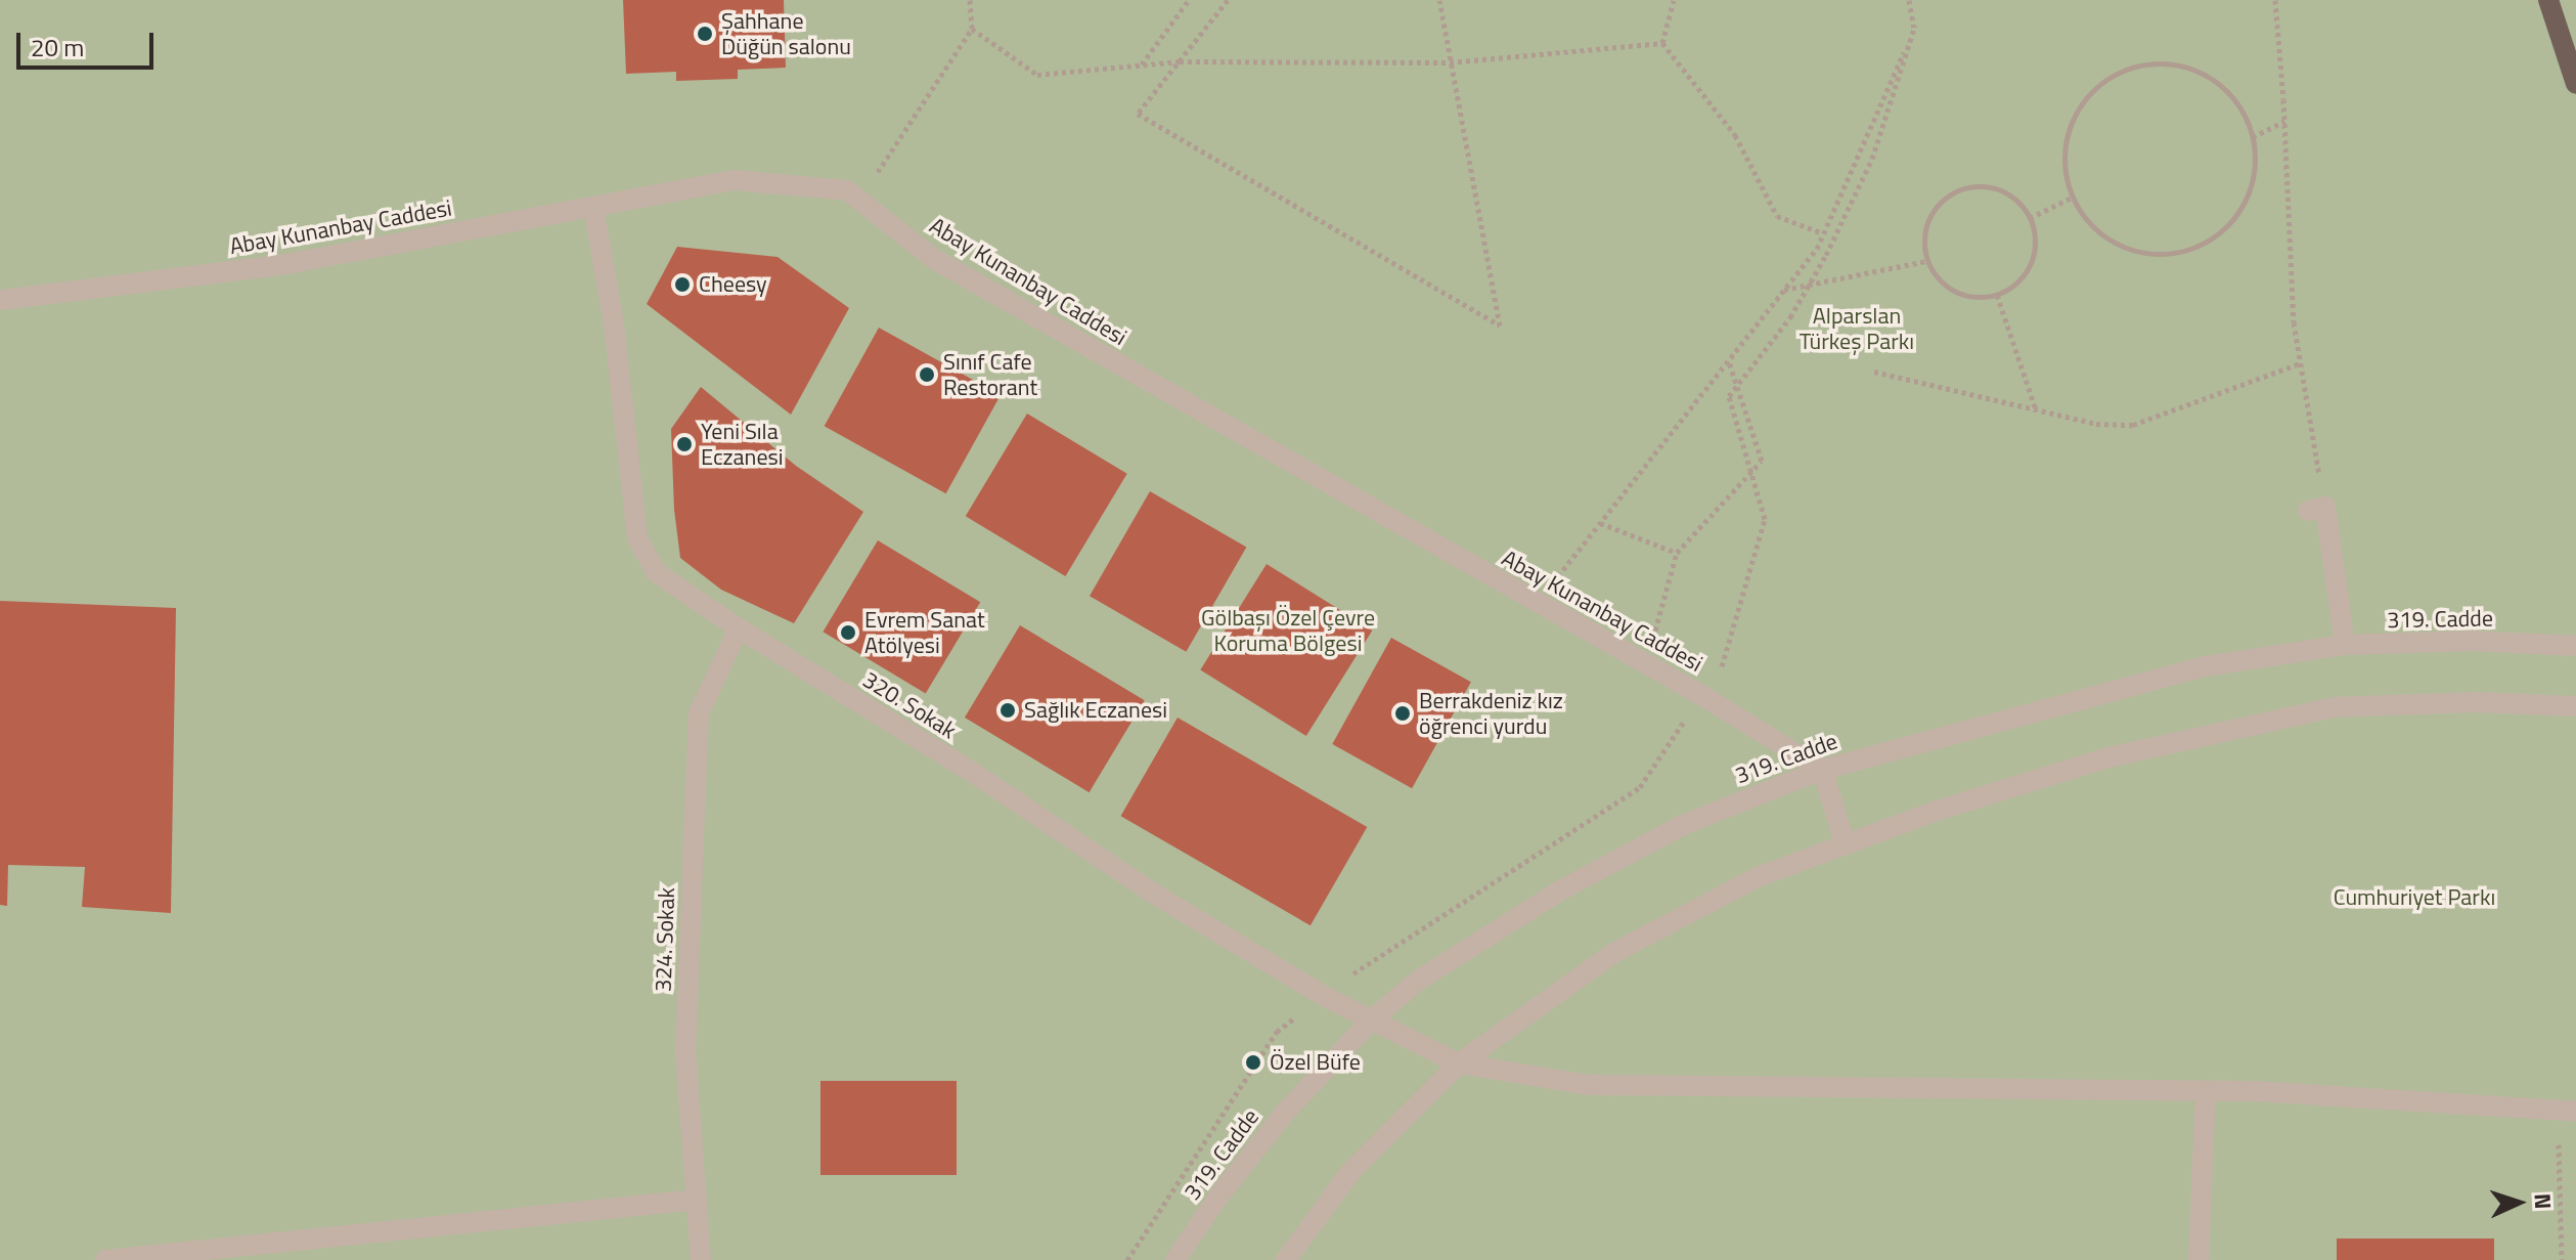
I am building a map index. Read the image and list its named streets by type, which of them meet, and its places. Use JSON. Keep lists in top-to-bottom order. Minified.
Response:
{"streets":{"street":["Abay Kunanbay Caddesi","319. Cadde","320. Sokak","324. Sokak"]},"crossings":[["Abay Kunanbay Caddesi","319. Cadde"],["Abay Kunanbay Caddesi","320. Sokak"],["319. Cadde","320. Sokak"],["320. Sokak","324. Sokak"]],"parks":["Alparslan Türkeş Parkı","Gölbaşı Özel Çevre Koruma Bölgesi","Cumhuriyet Parkı"],"places":["Şahhane Düğün salonu","Cheesy","Sınıf Cafe Restorant","Yeni Sıla Eczanesi","Evrem Sanat Atölyesi","Sağlık Eczanesi","Berrakdeniz kız öğrenci yurdu","Özel Büfe"],"scale_bar":"20 m","north":"right"}
